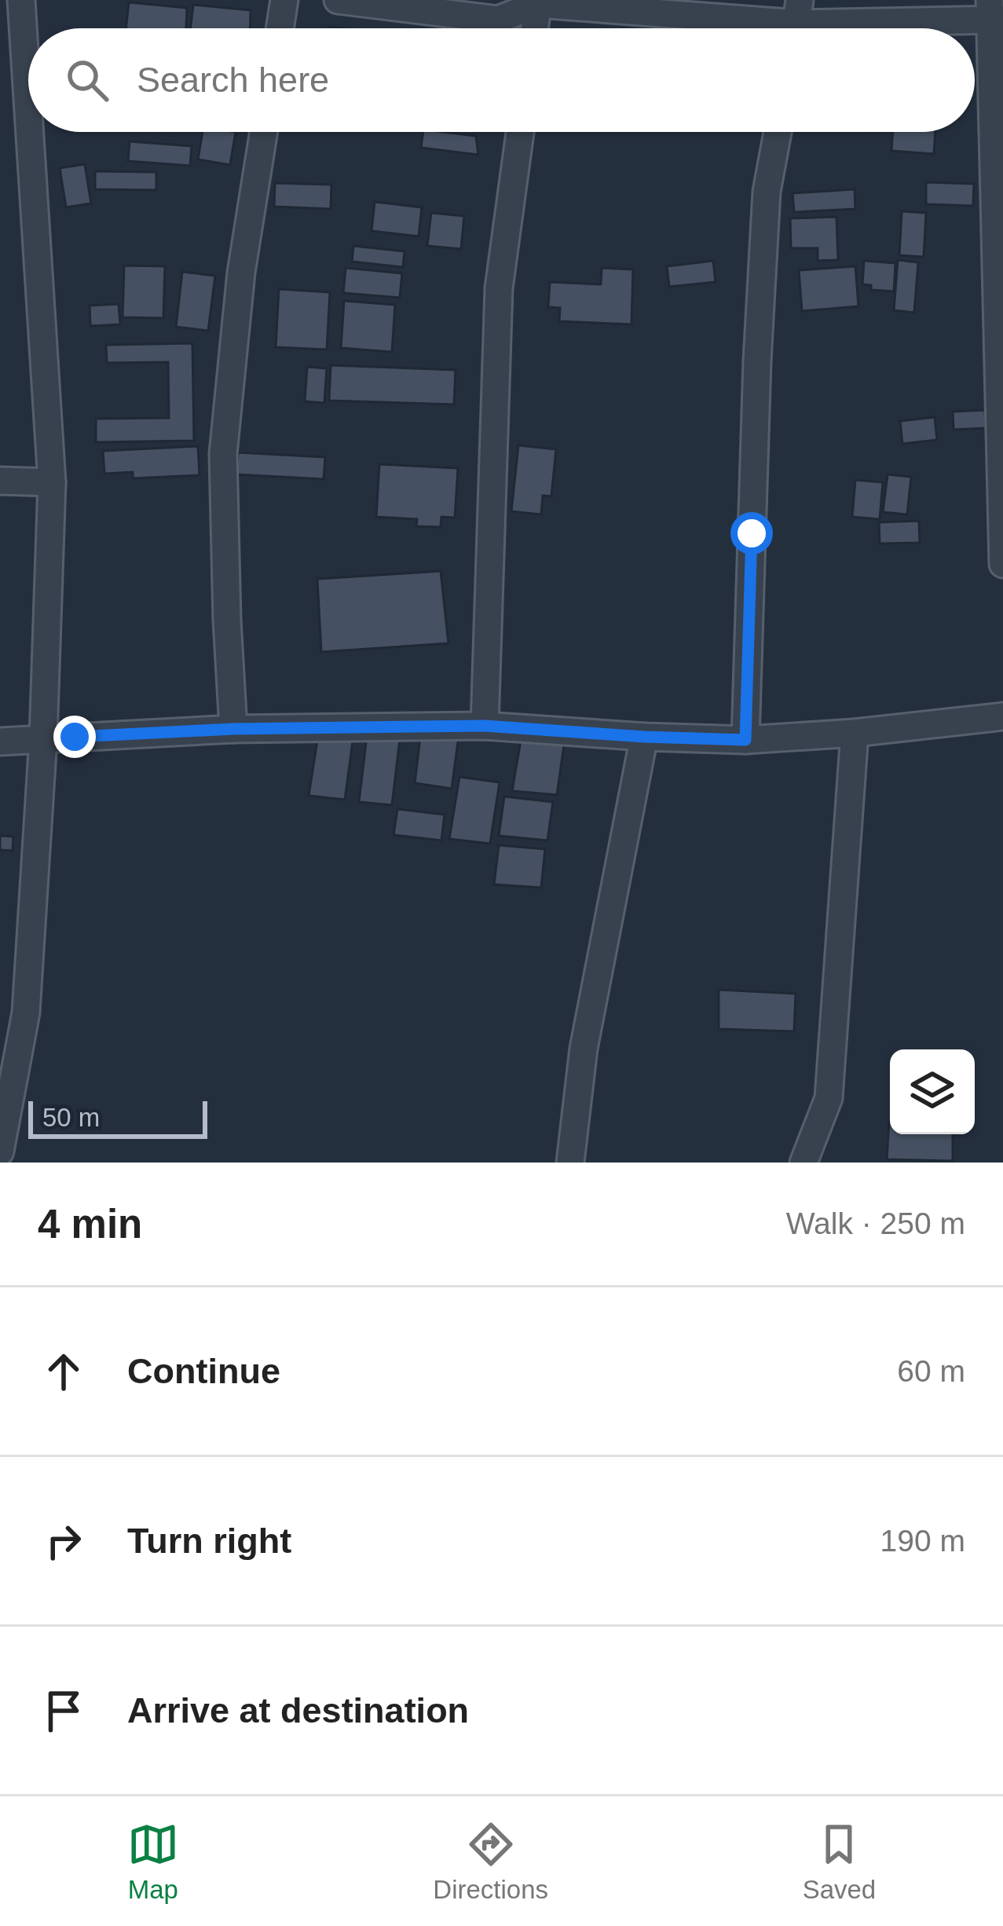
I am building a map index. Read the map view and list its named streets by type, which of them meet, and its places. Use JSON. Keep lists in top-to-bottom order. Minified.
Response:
{"scale_bar":"50 m","page":{"search":"Search here","scale":"50 m","heading":["4 min","Walk · 250 m"],"list":[["Continue","60 m"],["Turn right","190 m"],"Arrive at destination"],"nav":["Map","Directions","Saved"]}}
